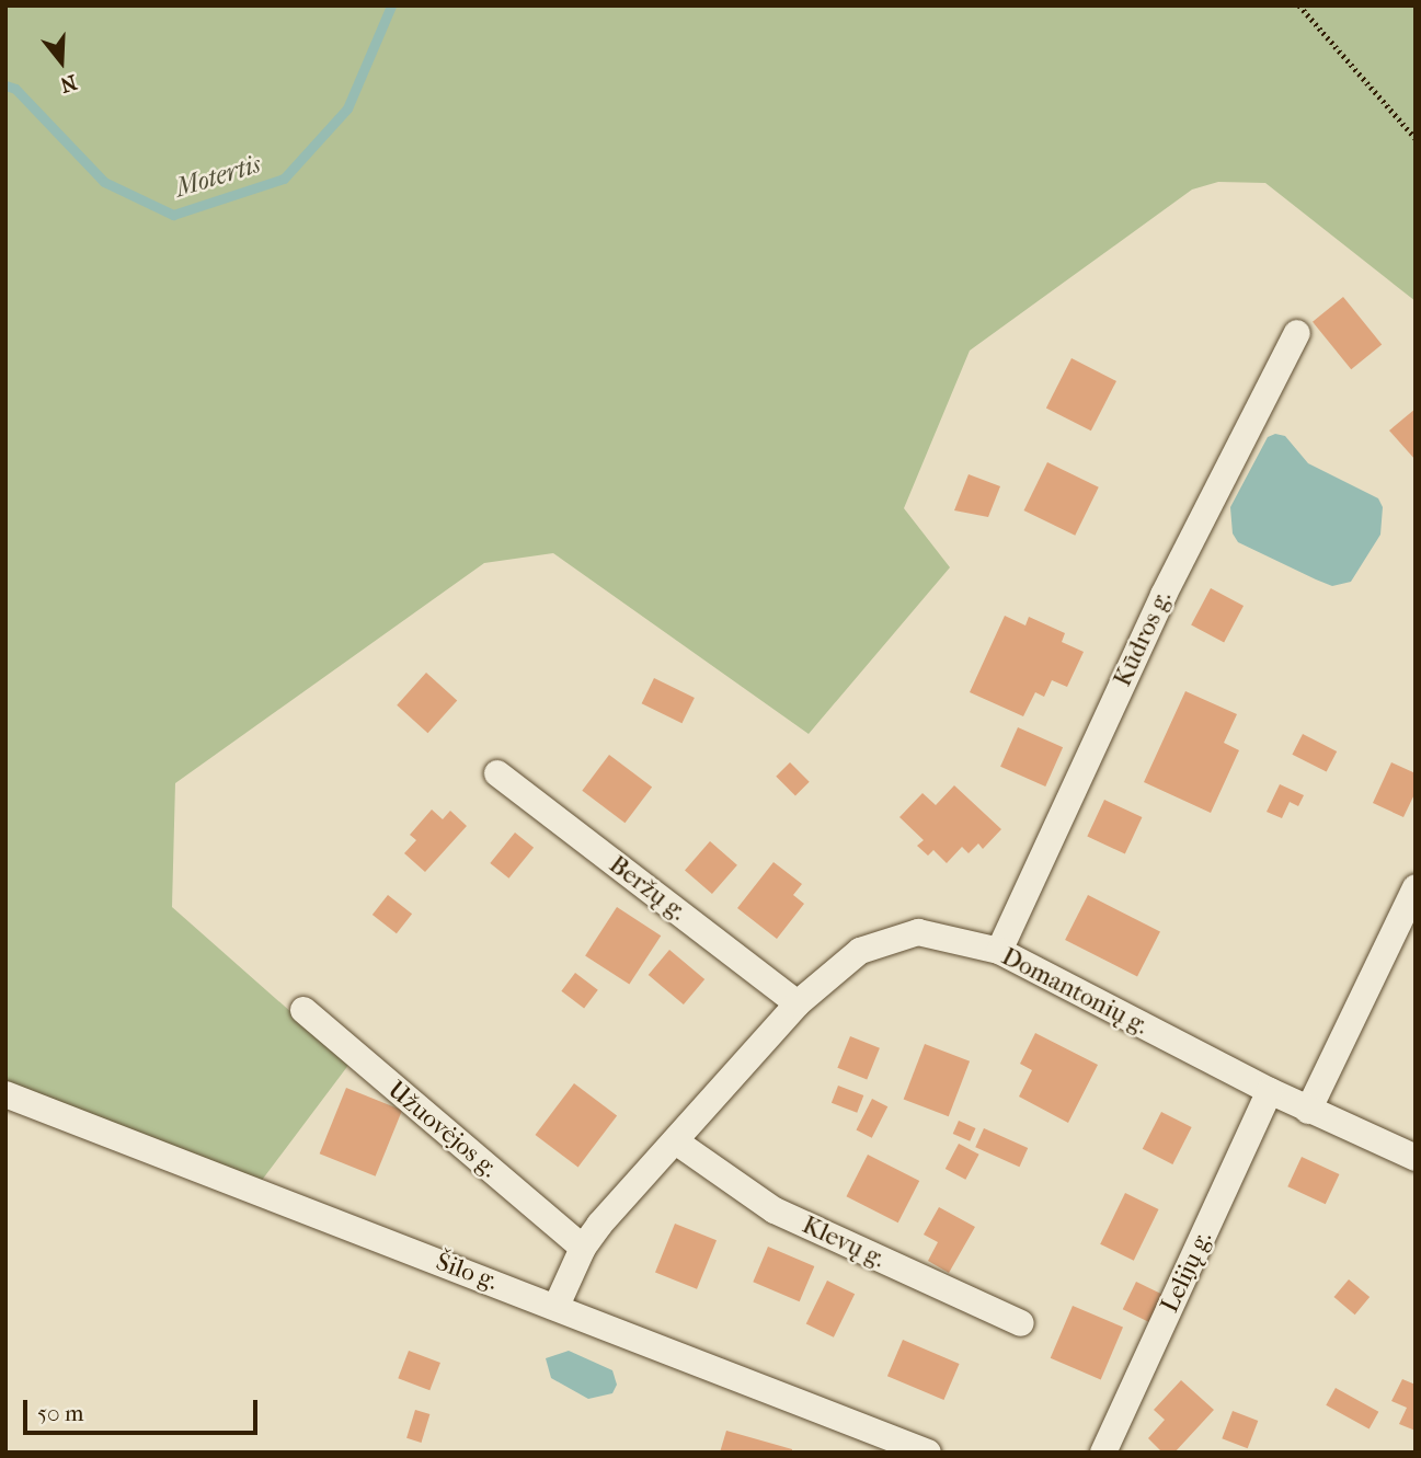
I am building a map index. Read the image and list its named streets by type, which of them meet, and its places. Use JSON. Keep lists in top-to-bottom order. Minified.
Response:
{"streets":{"street":["Kūdros g.","Beržų g.","Domantonių g.","Užuovėjos g.","Klevų g.","Šilo g.","Lelijų g."]},"crossings":[["Kūdros g.","Domantonių g."],["Beržų g.","Domantonių g."],["Domantonių g.","Užuovėjos g."],["Domantonių g.","Klevų g."],["Domantonių g.","Šilo g."],["Domantonių g.","Lelijų g."]],"water":["Motertis"],"scale_bar":"50 m","north":"bottom"}
